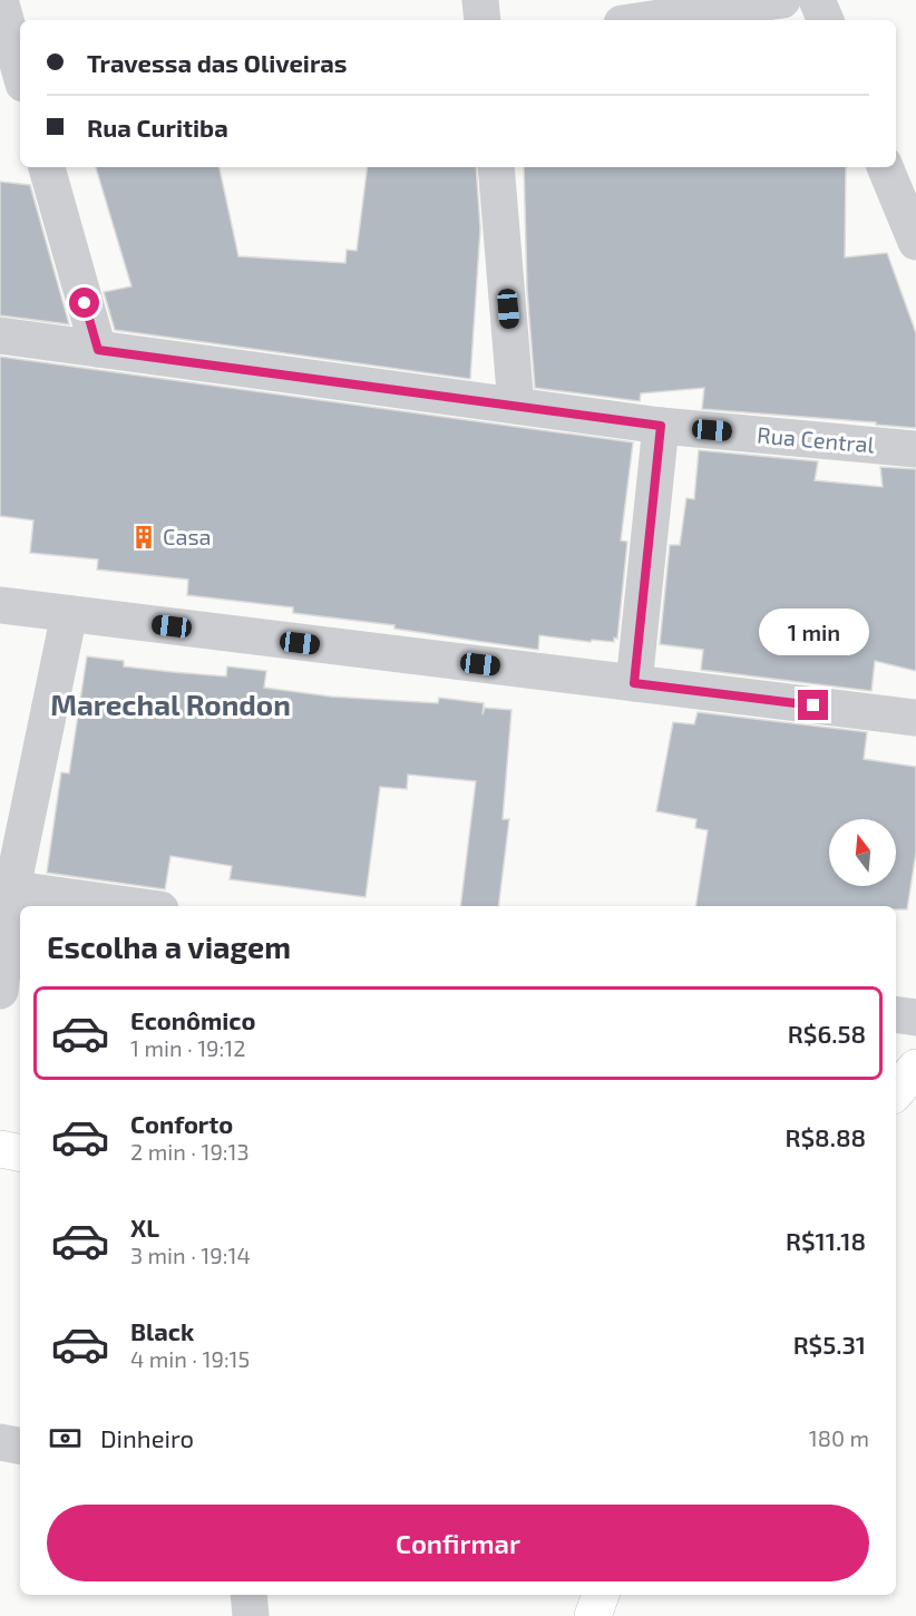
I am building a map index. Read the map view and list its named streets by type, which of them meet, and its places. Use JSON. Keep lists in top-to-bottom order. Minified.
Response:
{"streets":{"street":["Rua Central"]},"districts":["Marechal Rondon"],"places":{"building":["Casa"]},"north":"top","page":{"banner":["Travessa das Oliveiras","Rua Curitiba"],"bubble":"1 min","heading":"Escolha a viagem","list":[{"name":"Econômico","note":"1 min · 19:12","value":"R$6.58"},{"name":"Conforto","note":"2 min · 19:13","value":"R$8.88"},{"name":"XL","note":"3 min · 19:14","value":"R$11.18"},{"name":"Black","note":"4 min · 19:15","value":"R$5.31"}],"pay":["Dinheiro","180 m"],"buttons":"Confirmar"}}
